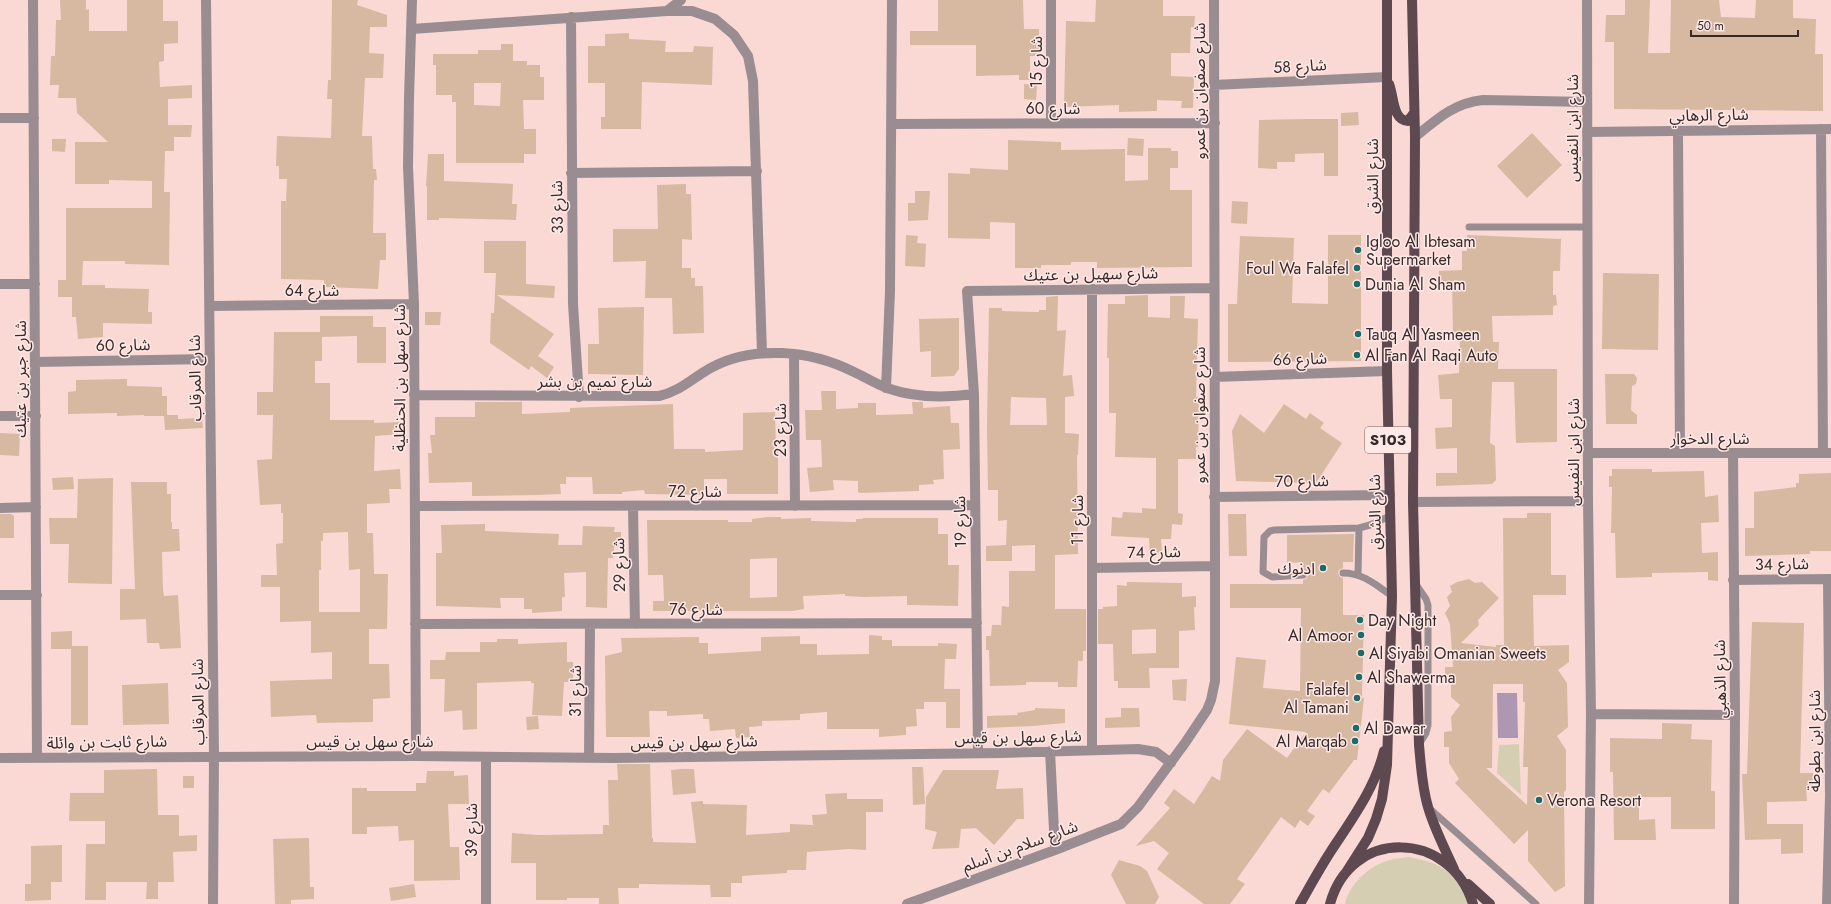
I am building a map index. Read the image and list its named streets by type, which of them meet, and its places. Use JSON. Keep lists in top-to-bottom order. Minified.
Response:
{"streets":{"main road":["شارع الشرق","S103"],"street":["شارع 15","شارع 58","شارع صفوان بن عمرو","شارع 60","شارع الرهابي","شارع ابن النفيس","شارع 33","شارع سهيل بن عتيك","شارع 64","شارع 66","شارع المرقاب","شارع سهل بن الحنظلية","شارع جبر بن عتيك","شارع تميم بن بشر","شارع 23","شارع الدخوار","شارع 70","شارع 72","شارع 11","شارع 19","شارع 74","شارع 34","شارع 29","شارع 76","شارع الذهبي","شارع 31","شارع سهل بن قيس","شارع ابن بطوطة","شارع ثابت بن وائلة","شارع 39","شارع سلام بن أسلم"]},"crossings":[["شارع 15","شارع 60"],["شارع 58","شارع صفوان بن عمرو"],["شارع 58","شارع الشرق"],["شارع صفوان بن عمرو","شارع 60"],["شارع صفوان بن عمرو","شارع سهيل بن عتيك"],["شارع صفوان بن عمرو","شارع 66"],["شارع صفوان بن عمرو","شارع 70"],["شارع صفوان بن عمرو","شارع 74"],["شارع صفوان بن عمرو","شارع سهل بن قيس"],["شارع صفوان بن عمرو","شارع سلام بن أسلم"],["شارع 60","شارع المرقاب"],["شارع 60","شارع جبر بن عتيك"],["شارع الرهابي","شارع ابن النفيس"],["شارع ابن النفيس","شارع الدخوار"],["شارع الشرق","شارع 66"],["شارع الشرق","شارع 70"],["شارع 33","شارع تميم بن بشر"],["شارع سهيل بن عتيك","شارع 11"],["شارع سهيل بن عتيك","شارع 19"],["شارع 64","شارع المرقاب"],["شارع 64","شارع سهل بن الحنظلية"],["شارع المرقاب","شارع سهل بن قيس"],["شارع المرقاب","شارع ثابت بن وائلة"],["شارع سهل بن الحنظلية","شارع تميم بن بشر"],["شارع سهل بن الحنظلية","شارع 72"],["شارع سهل بن الحنظلية","شارع 76"],["شارع سهل بن الحنظلية","شارع سهل بن قيس"],["شارع جبر بن عتيك","شارع ثابت بن وائلة"],["شارع تميم بن بشر","شارع 23"],["شارع تميم بن بشر","شارع 19"],["شارع 23","شارع 72"],["شارع الدخوار","شارع الذهبي"],["شارع 72","شارع 19"],["شارع 72","شارع 29"],["شارع 11","شارع 74"],["شارع 11","شارع سهل بن قيس"],["شارع 19","شارع 76"],["شارع 19","شارع سهل بن قيس"],["شارع 34","شارع الذهبي"],["شارع 34","شارع ابن بطوطة"],["شارع 29","شارع 76"],["شارع 76","شارع 31"],["شارع 31","شارع سهل بن قيس"],["شارع سهل بن قيس","شارع ثابت بن وائلة"],["شارع سهل بن قيس","شارع 39"]],"places":["Igloo Al Ibtesam Supermarket","Foul Wa Falafel","Dunia Al Sham","Tauq Al Yasmeen","Al Fan Al Raqi Auto","ادنوك","Day Night","Al Amoor","Al Siyabi Omanian Sweets","Al Shawerma","Falafel Al Tamani","Al Dawar","Al Marqab","Verona Resort"],"scale_bar":"50 m"}
